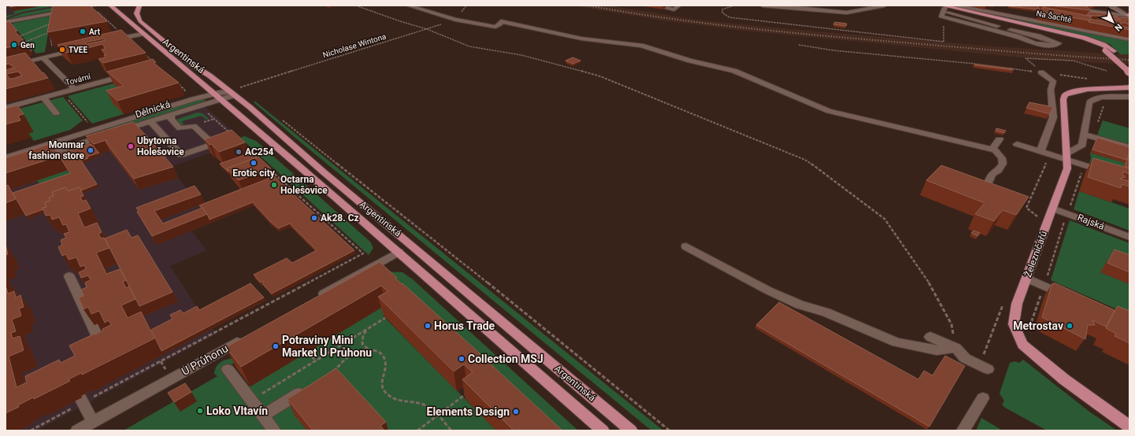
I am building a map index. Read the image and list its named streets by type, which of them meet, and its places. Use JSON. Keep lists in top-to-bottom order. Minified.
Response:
{"streets":{"main road":["Argentinská","Železničářů"],"street":["Na Šachtě","Tovární","Dělnická","Rajská","U Průhonu"],"path":["Nicholase Wintona"]},"crossings":[["Argentinská","Dělnická"],["Rajská","Železničářů"]],"places":["Art","Gen","TVEE","Ubytovna Holešovice","Monmar fashion store","AC254","Erotic city","Octarna Holešovice","Ak28. Cz","Horus Trade","Metrostav","Potraviny Mini Market U Průhonu","Collection MSJ","Loko Vltavín","Elements Design"],"north":"bottom right"}
